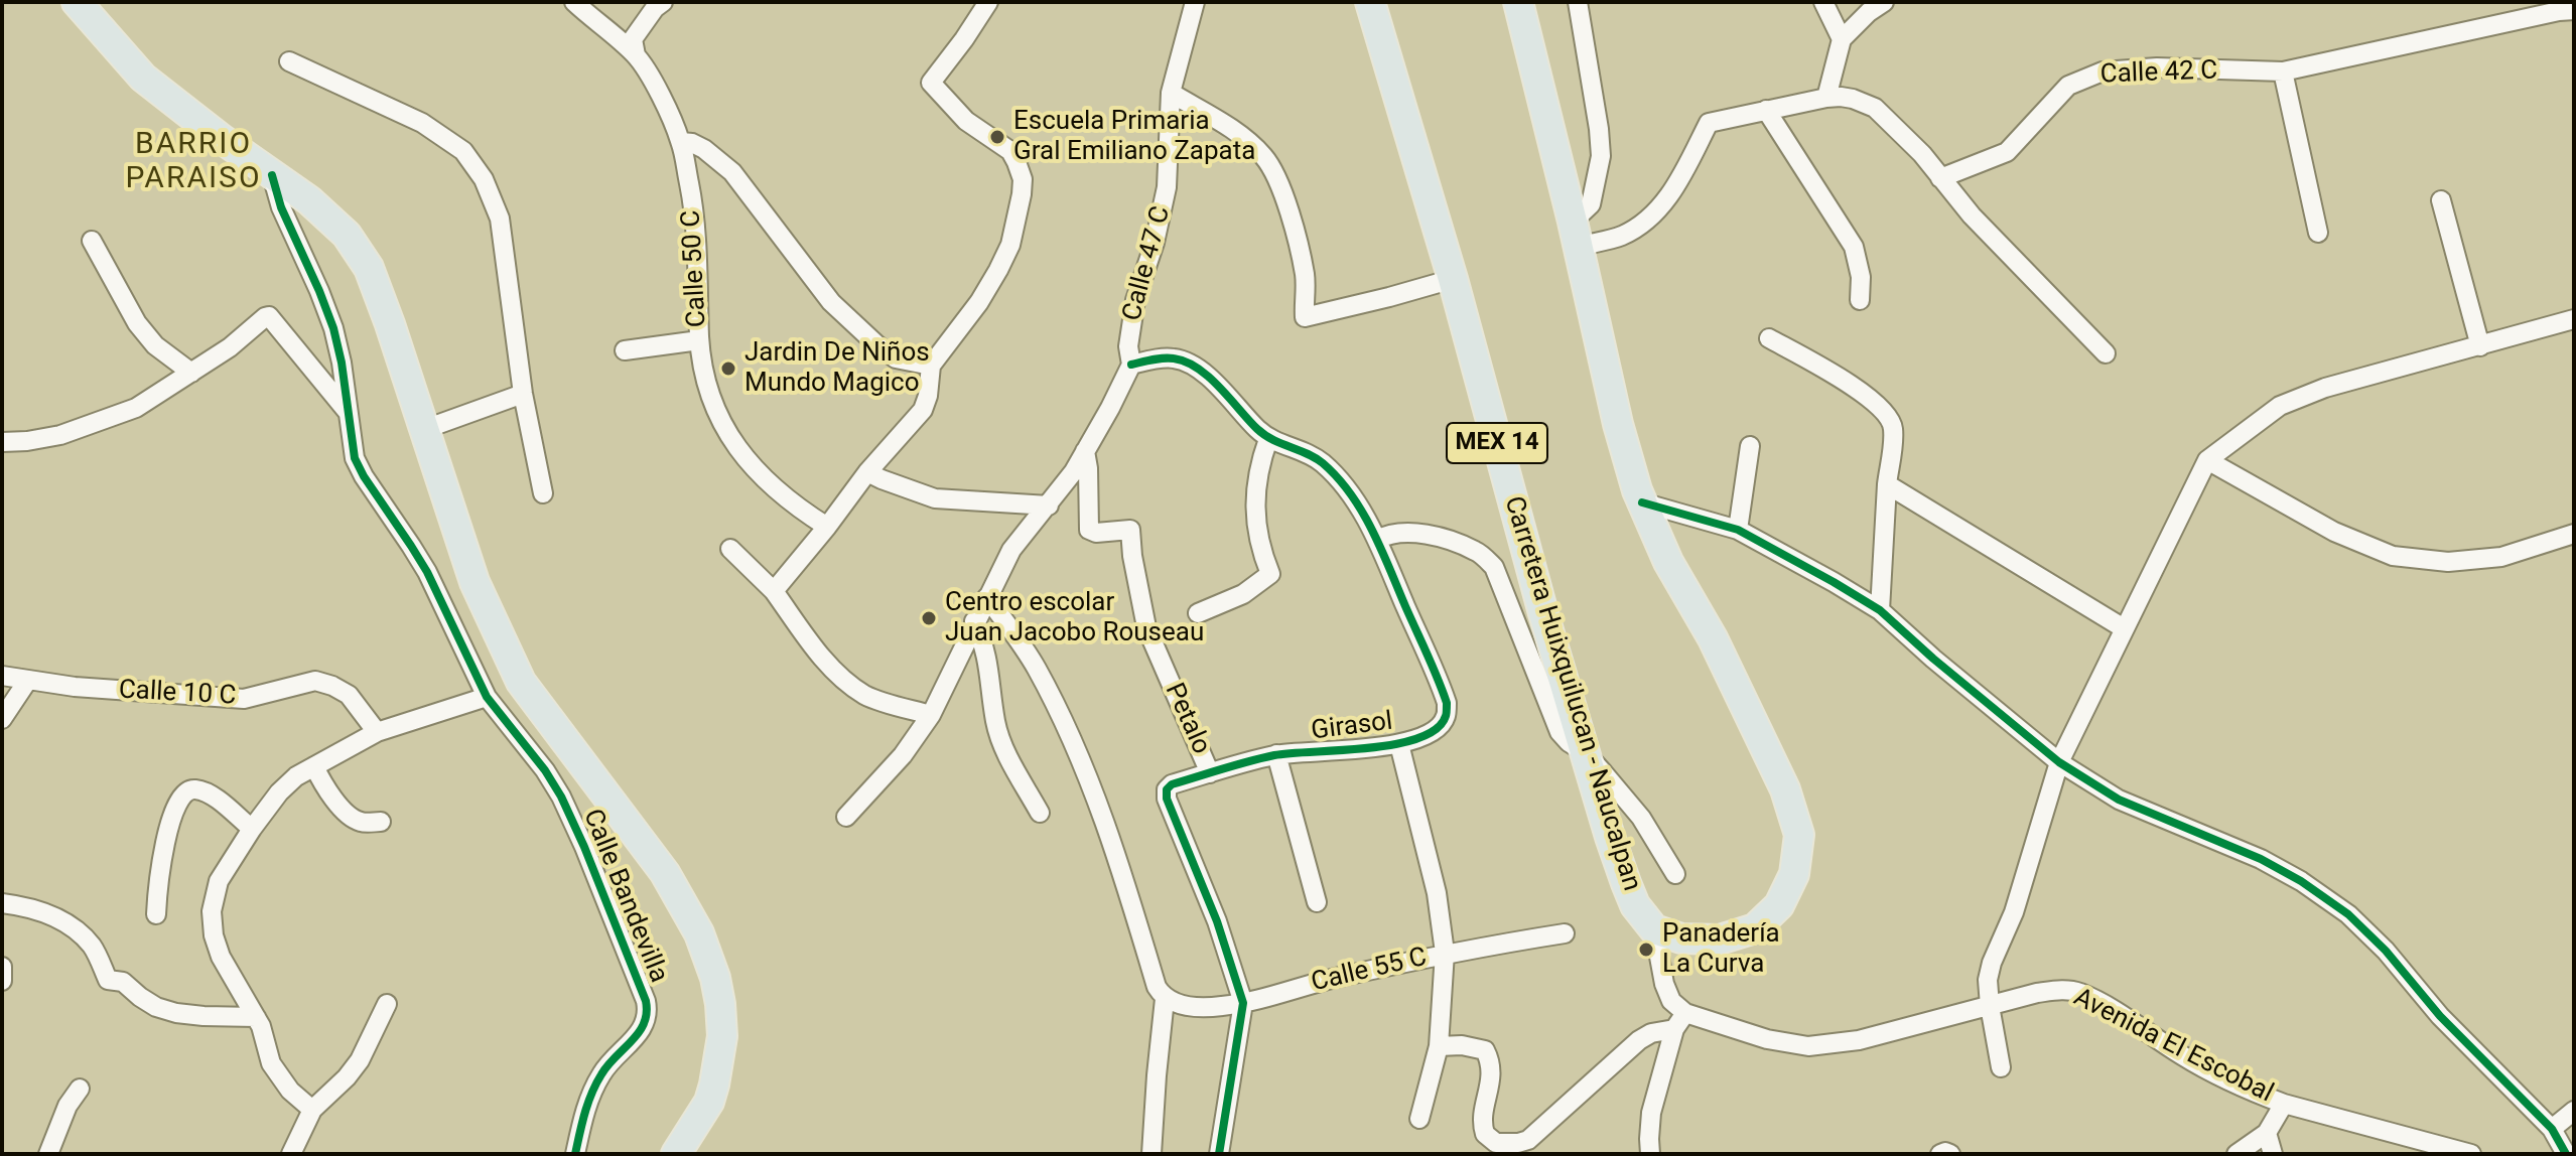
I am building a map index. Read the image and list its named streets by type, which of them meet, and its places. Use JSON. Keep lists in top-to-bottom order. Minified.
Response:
{"streets":{"main road":["MEX 14","Carretera Huixquilucan - Naucalpan"],"street":["Calle 42 C","Calle 47 C","Calle 50 C","Calle 10 C","Petalo","Girasol","Calle Bandevilla","Calle 55 C","Avenida El Escobal"]},"crossings":[["Calle 47 C","Petalo"],["Petalo","Girasol"],["Girasol","Calle 55 C"]],"districts":["BARRIO PARAISO"],"places":["Escuela Primaria Gral Emiliano Zapata","Jardin De Niños Mundo Magico","Centro escolar Juan Jacobo Rouseau","Panadería La Curva"]}
